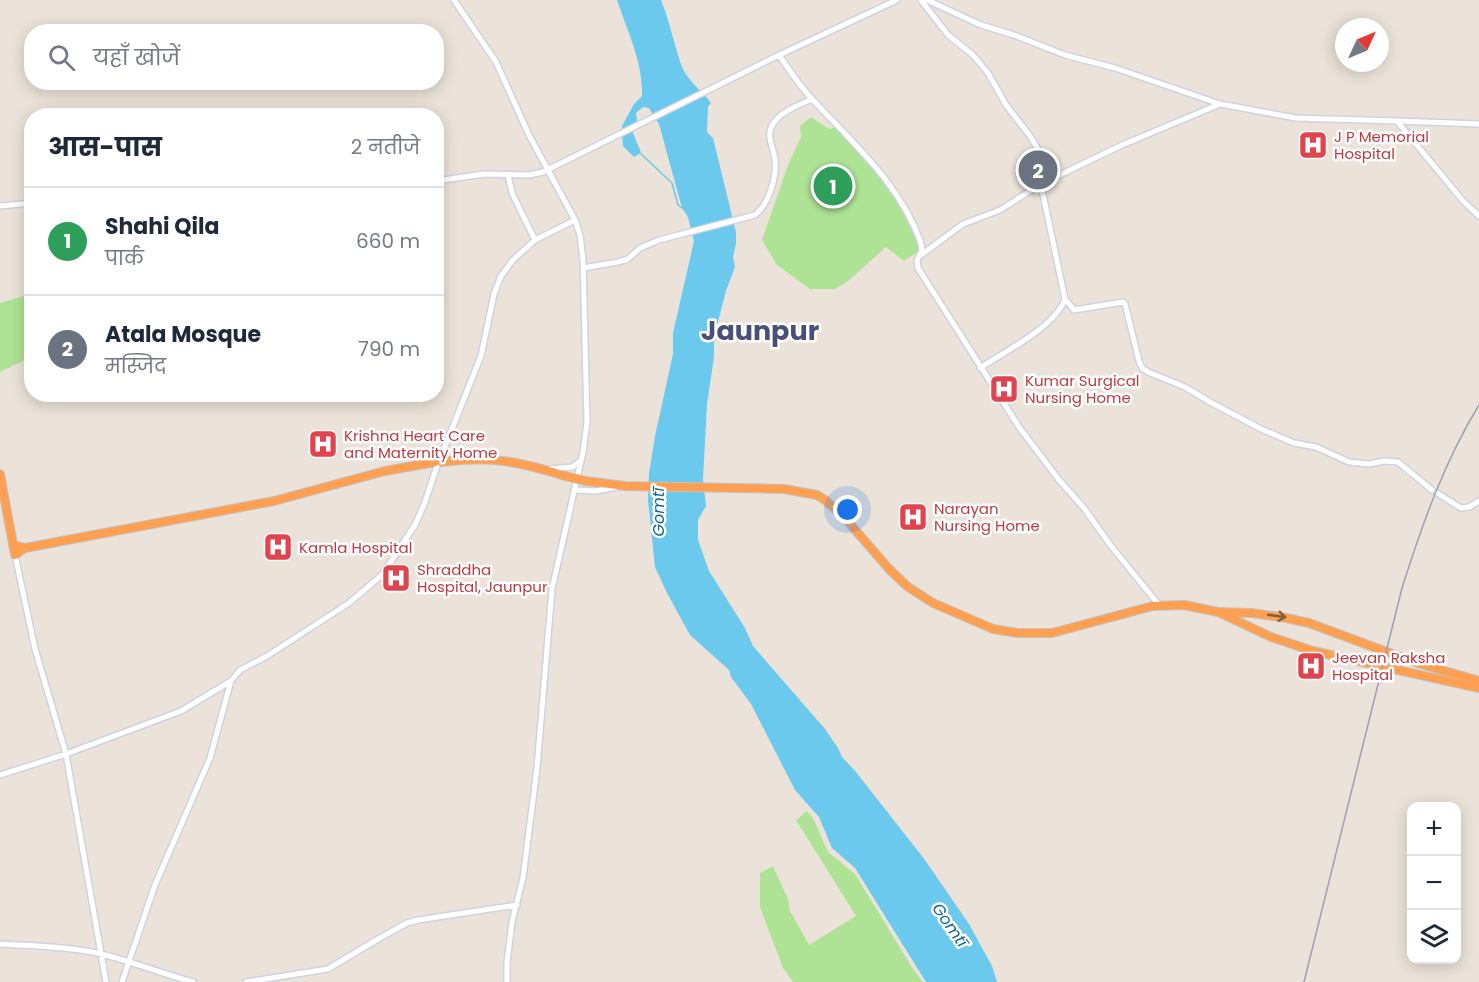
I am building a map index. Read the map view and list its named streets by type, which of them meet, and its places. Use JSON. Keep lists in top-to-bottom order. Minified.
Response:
{"districts":["Jaunpur"],"water":["Gomtī"],"places":{"hospital":["J P Memorial Hospital","Kumar Surgical Nursing Home","Krishna Heart Care and Maternity Home","Narayan Nursing Home","Kamla Hospital","Shraddha Hospital, Jaunpur","Jeevan Raksha Hospital"]},"north":"top right","page":{"search":"यहाँ खोजें","heading":["आस-पास","2 नतीजे"],"pins":["2","1"],"list":[{"mark":"1","name":"Shahi Qila","note":"पार्क","value":"660 m"},{"mark":"2","name":"Atala Mosque","note":"मस्जिद","value":"790 m"}],"map_buttons":["+","−"]}}
